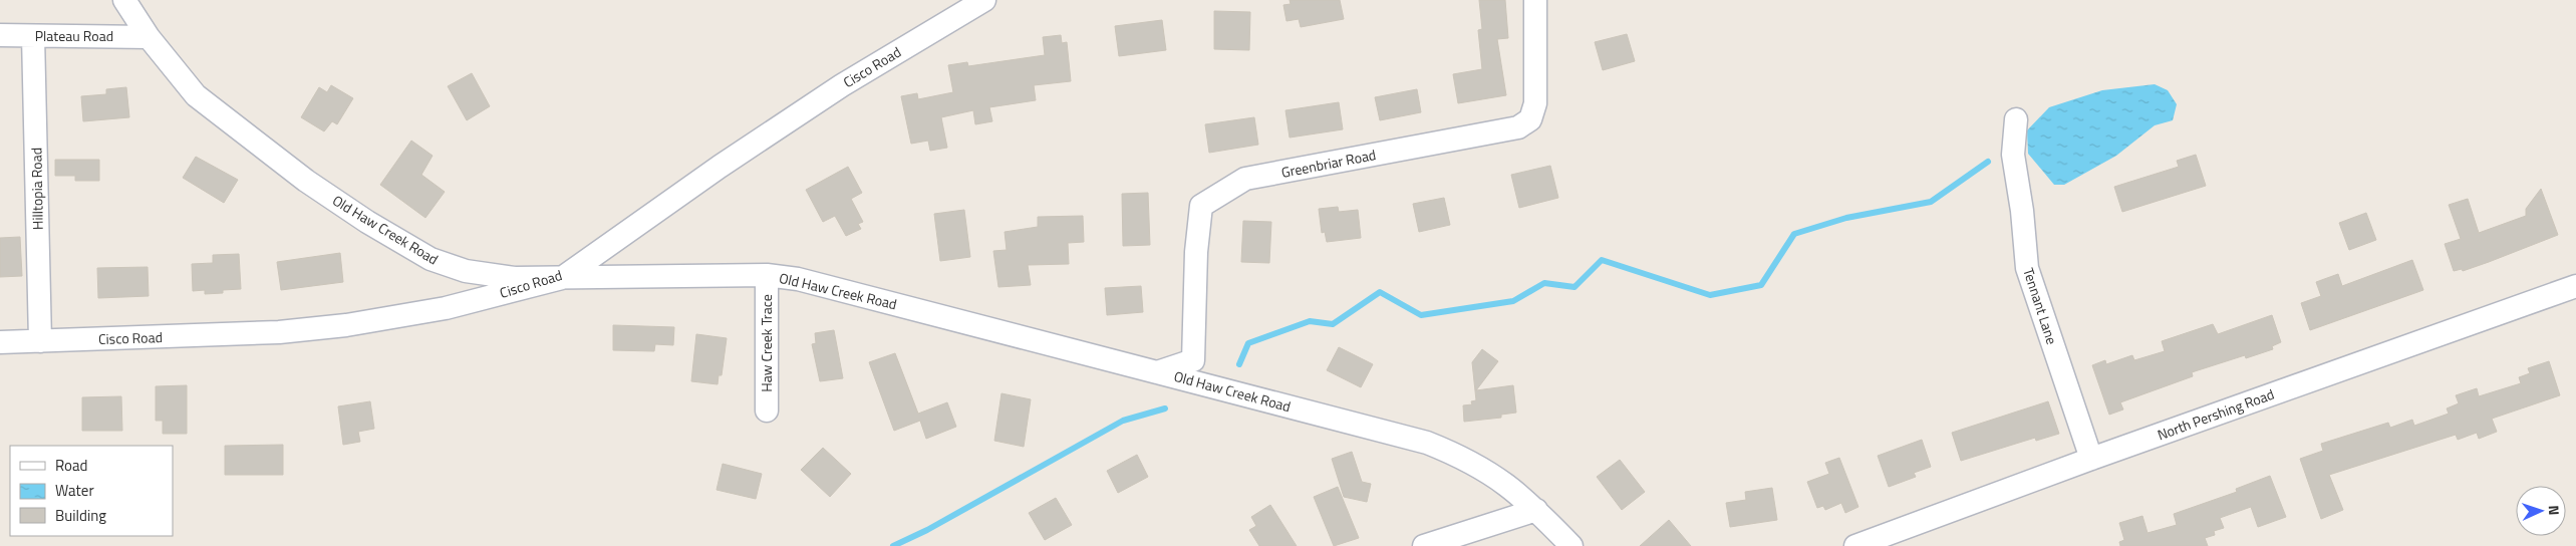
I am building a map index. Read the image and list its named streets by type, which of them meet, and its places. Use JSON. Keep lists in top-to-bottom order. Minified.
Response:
{"streets":{"street":["Plateau Road","Cisco Road","Greenbriar Road","Hilltopia Road","Old Haw Creek Road","Tennant Lane","Haw Creek Trace","North Pershing Road"]},"crossings":[["Plateau Road","Hilltopia Road"],["Plateau Road","Old Haw Creek Road"],["Cisco Road","Hilltopia Road"],["Cisco Road","Old Haw Creek Road"],["Greenbriar Road","Old Haw Creek Road"],["Old Haw Creek Road","Haw Creek Trace"],["Tennant Lane","North Pershing Road"]],"legend":["Road","Water","Building"],"north":"right"}
